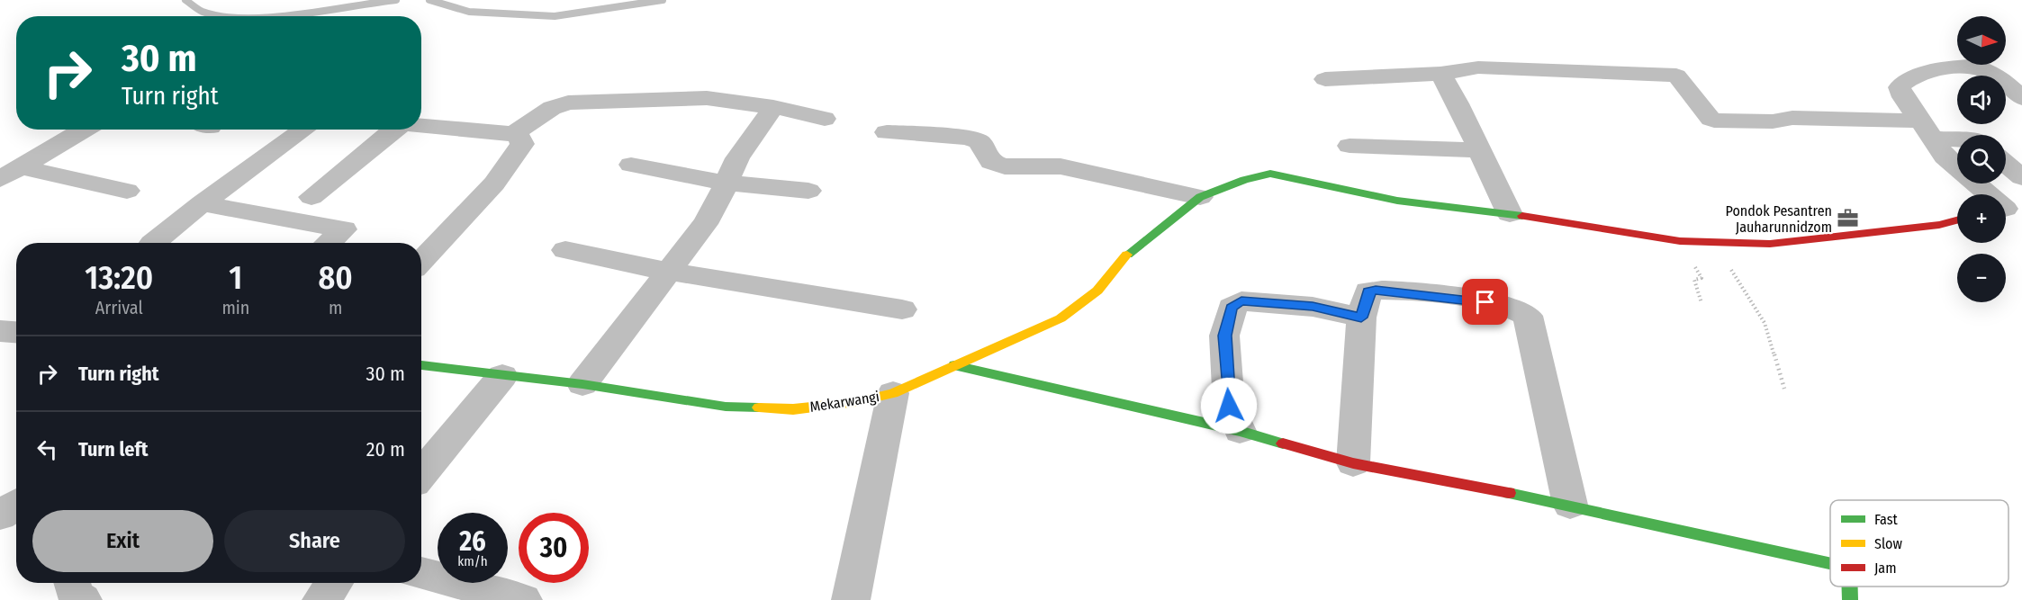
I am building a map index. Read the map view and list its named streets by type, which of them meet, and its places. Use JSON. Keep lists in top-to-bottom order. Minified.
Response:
{"streets":{"street":["Mekarwangi"]},"places":{"office":["Pondok Pesantren Jauharunnidzom"]},"legend":["Fast","Slow","Jam"],"north":"right","page":{"map_buttons":["+","−"],"turn":["30 m","Turn right"],"eta":["13:20","Arrival","1","min","80","m"],"list":[{"name":"Turn right","value":"30 m"},{"name":"Turn left","value":"20 m"}],"buttons":["Exit","Share"],"speed":"26 km/h","limit":"30"}}
